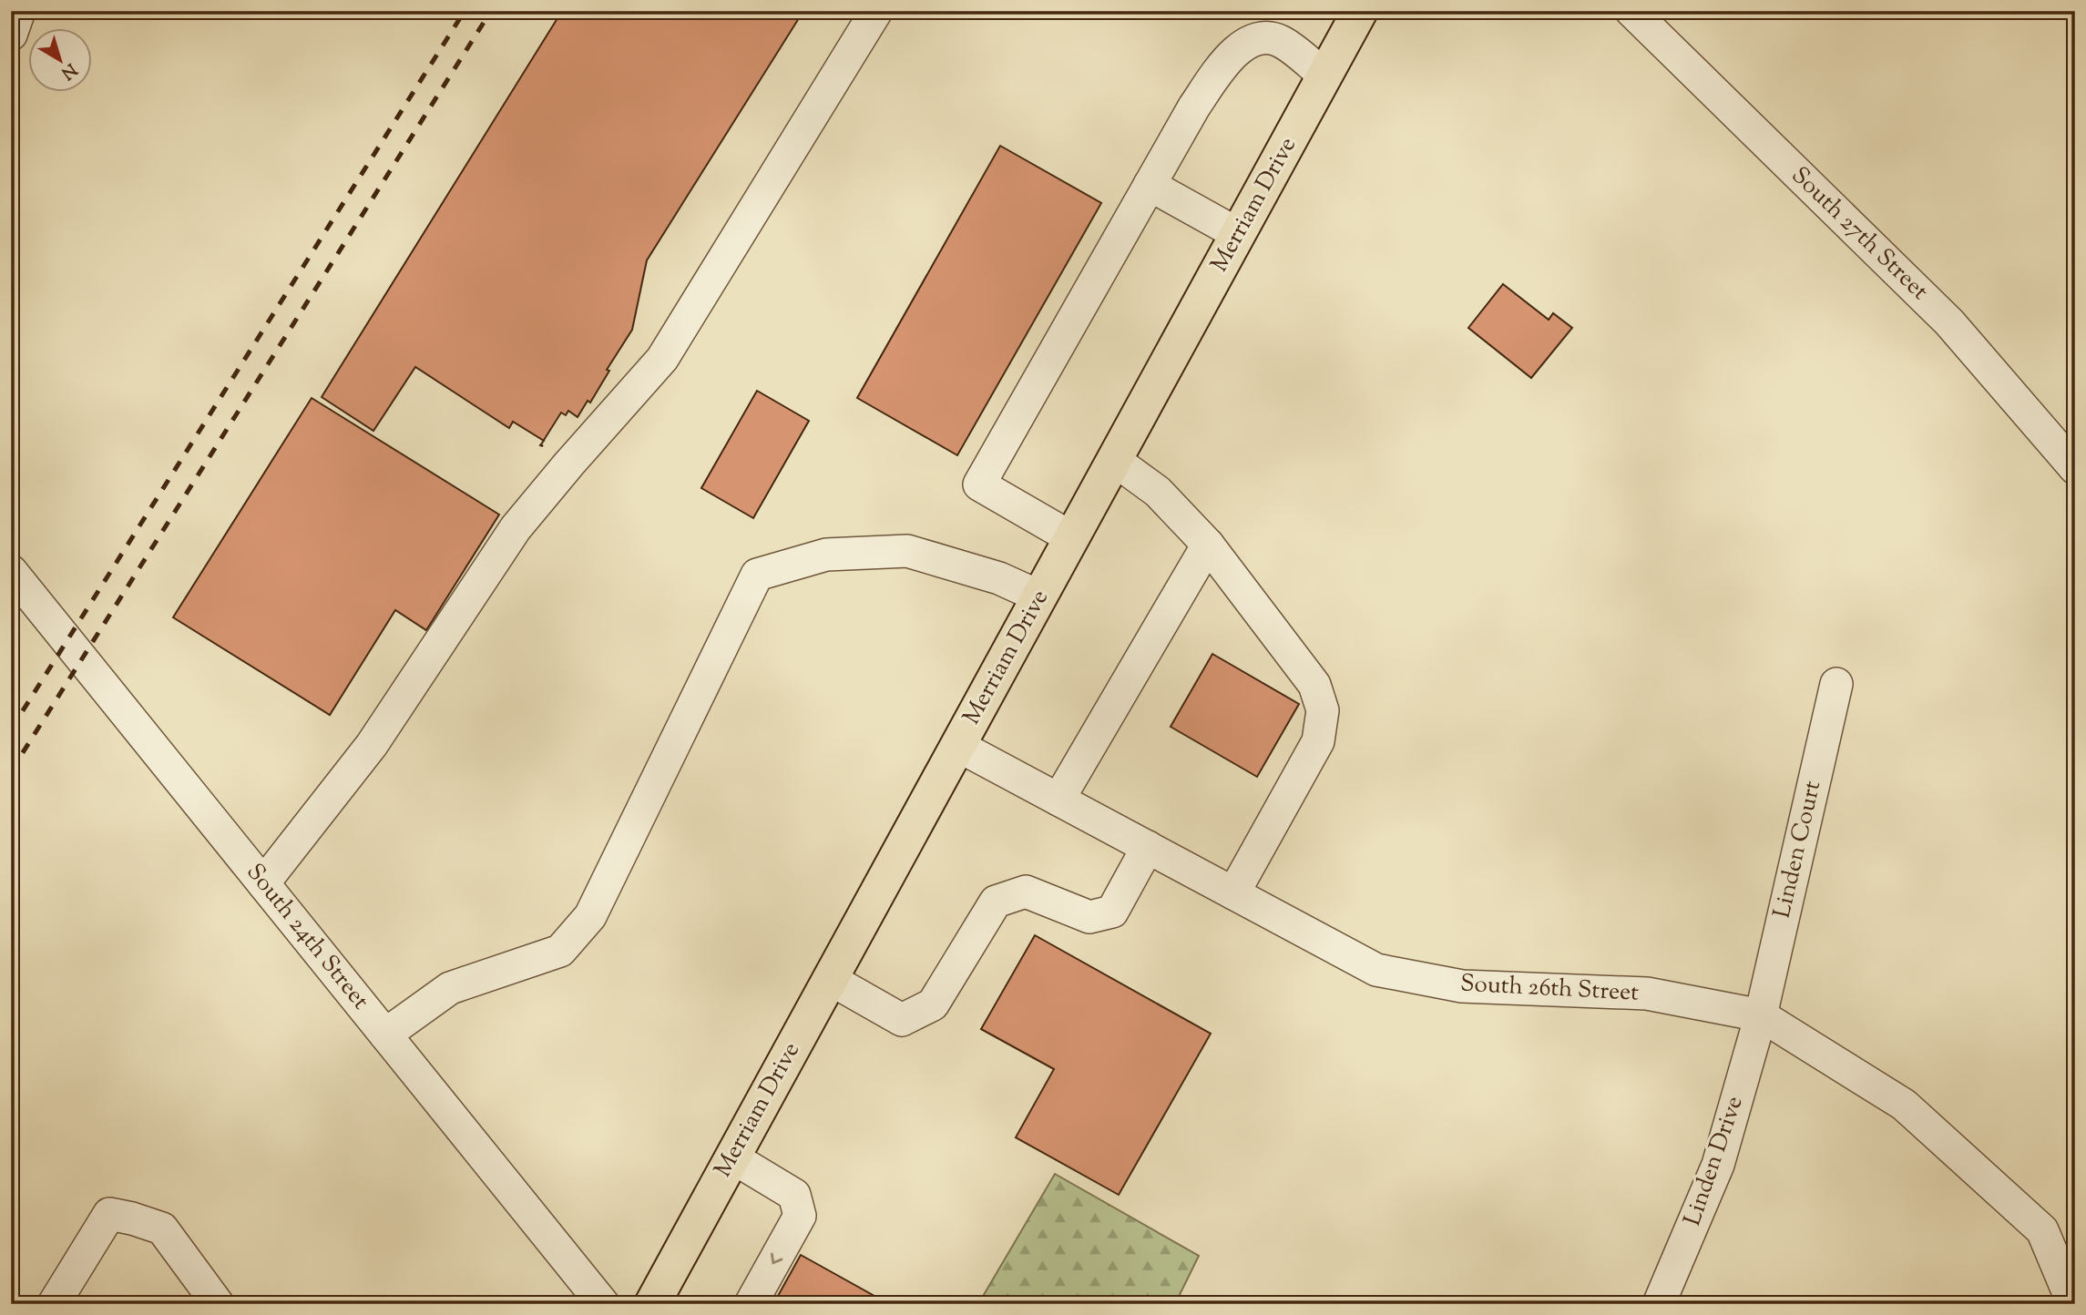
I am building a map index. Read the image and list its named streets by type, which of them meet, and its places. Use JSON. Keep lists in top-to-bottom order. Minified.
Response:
{"streets":{"main road":["Merriam Drive"],"street":["South 27th Street","Linden Court","South 24th Street","South 26th Street","Linden Drive"]},"crossings":[["Merriam Drive","South 26th Street"],["Linden Court","South 26th Street"],["Linden Court","Linden Drive"],["South 26th Street","Linden Drive"]],"north":"bottom right"}
